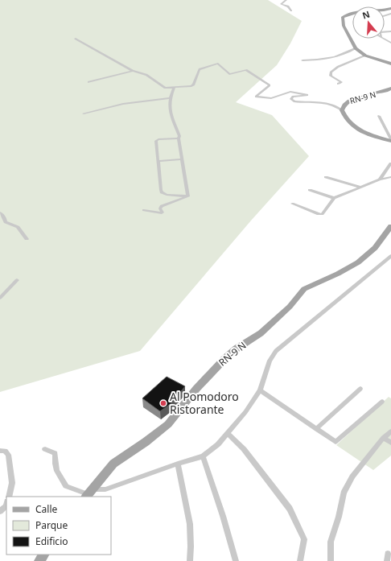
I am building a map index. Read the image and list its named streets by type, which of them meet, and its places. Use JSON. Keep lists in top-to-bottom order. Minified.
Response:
{"streets":{"main road":["RN-9 N"]},"places":["Al Pomodoro Ristorante"],"legend":["Calle","Parque","Edificio"],"north":"top"}
